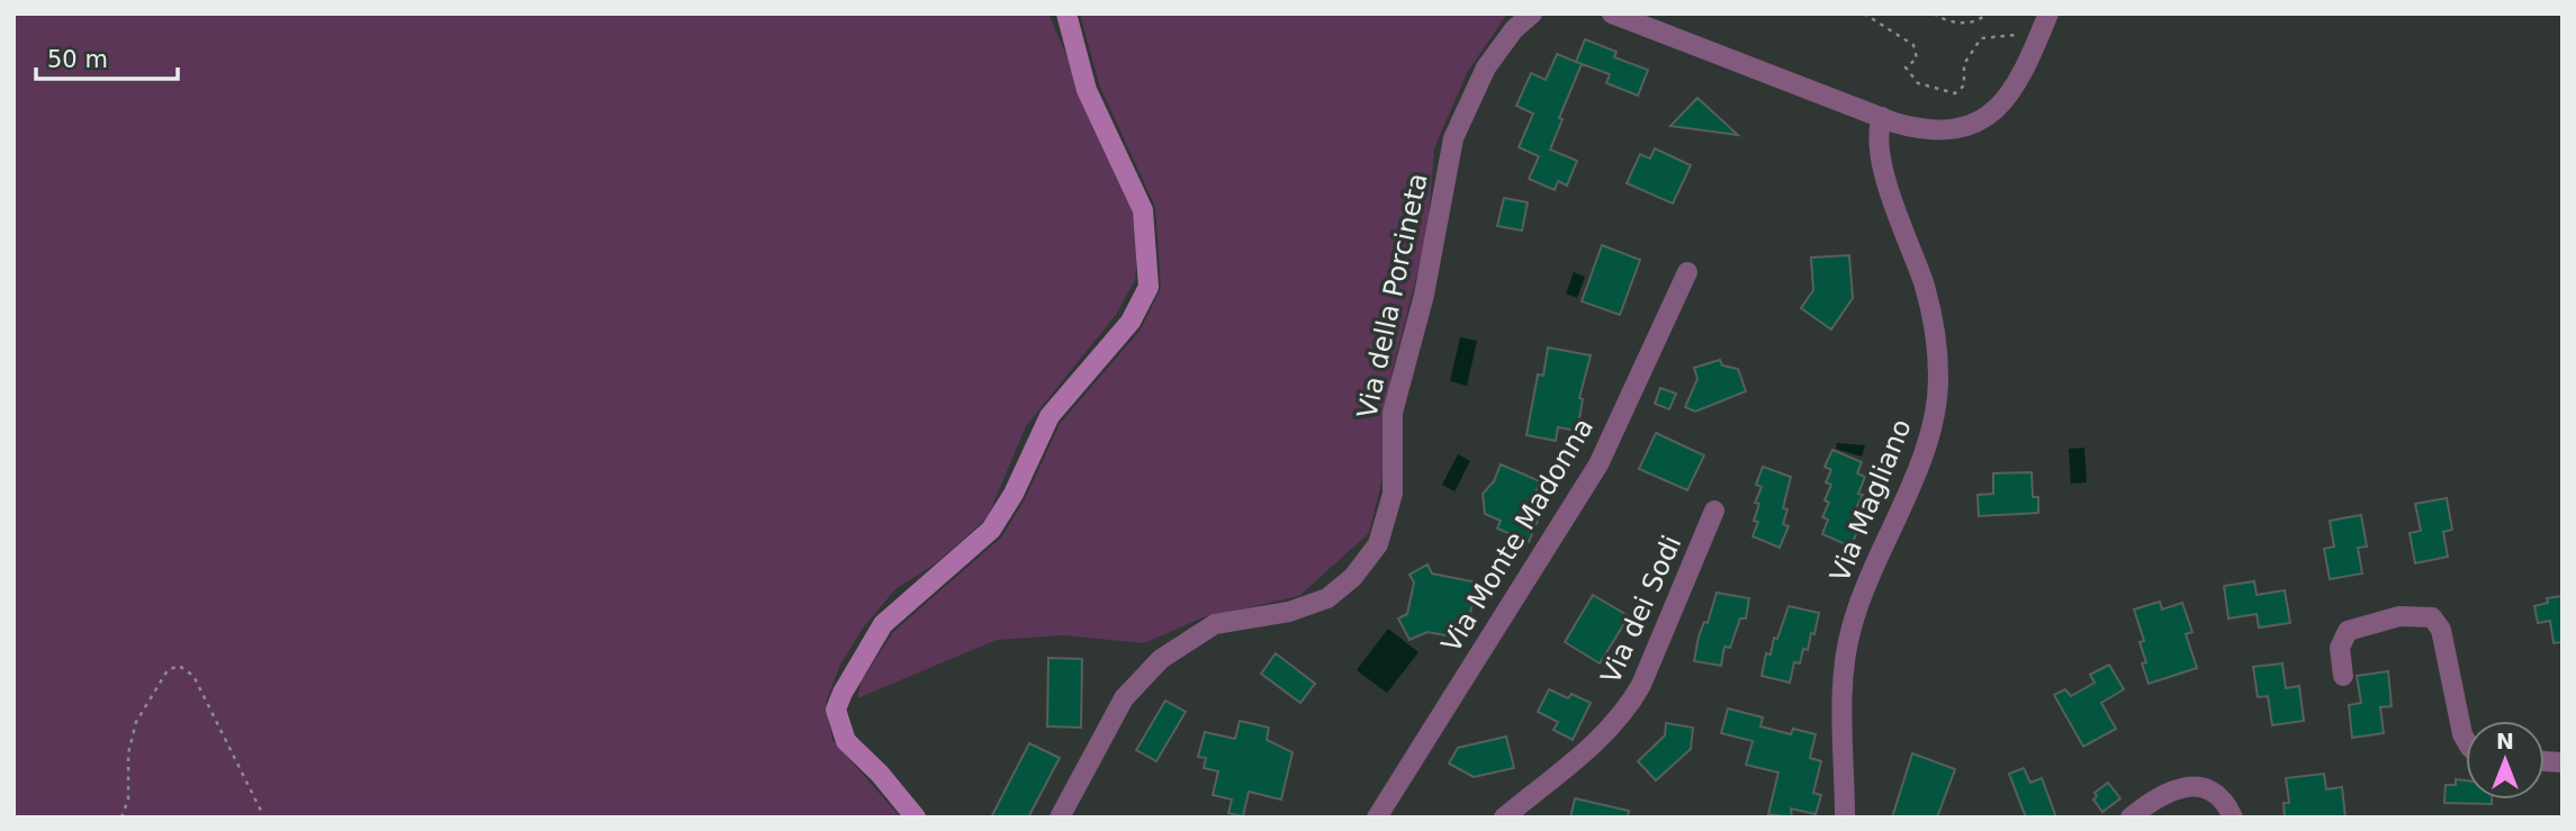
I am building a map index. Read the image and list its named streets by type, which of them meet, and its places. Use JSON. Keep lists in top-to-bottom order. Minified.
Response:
{"streets":{"street":["Via della Porcineta","Via Magliano","Via Monte Madonna","Via dei Sodi"]},"scale_bar":"50 m","north":"top"}
